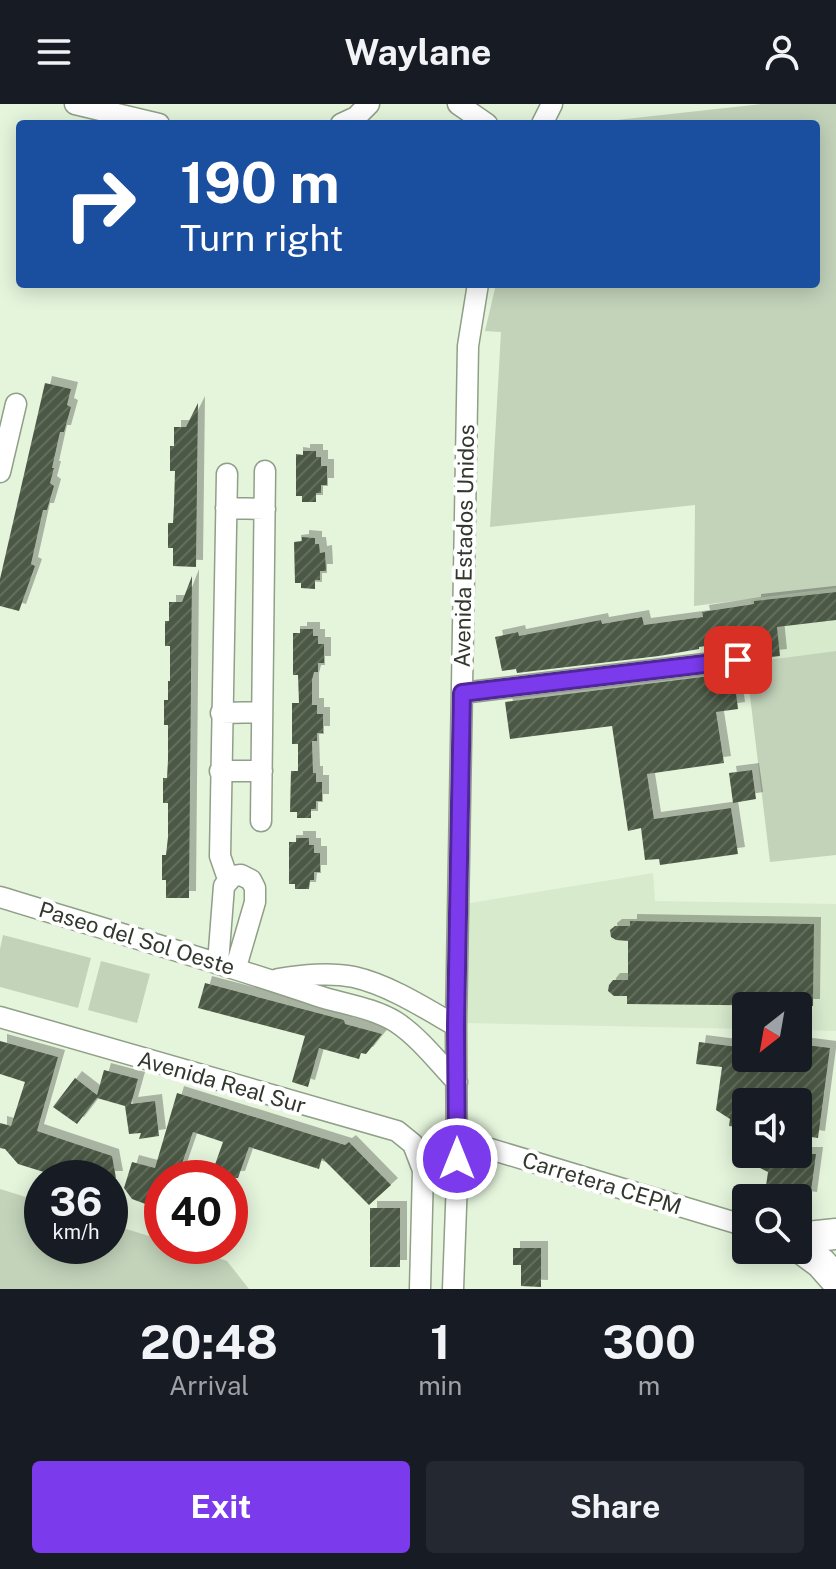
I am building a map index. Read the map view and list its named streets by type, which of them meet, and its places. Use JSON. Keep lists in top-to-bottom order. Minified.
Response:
{"streets":{"street":["Avenida Estados Unidos","Paseo del Sol Oeste","Avenida Real Sur","Carretera CEPM"]},"crossings":[["Avenida Estados Unidos","Paseo del Sol Oeste"],["Avenida Estados Unidos","Carretera CEPM"]],"north":"bottom left","page":{"header":"Waylane","turn":["190 m","Turn right"],"speed":"36 km/h","limit":"40","eta":["20:48","Arrival","1","min","300","m"],"buttons":["Exit","Share"]}}
